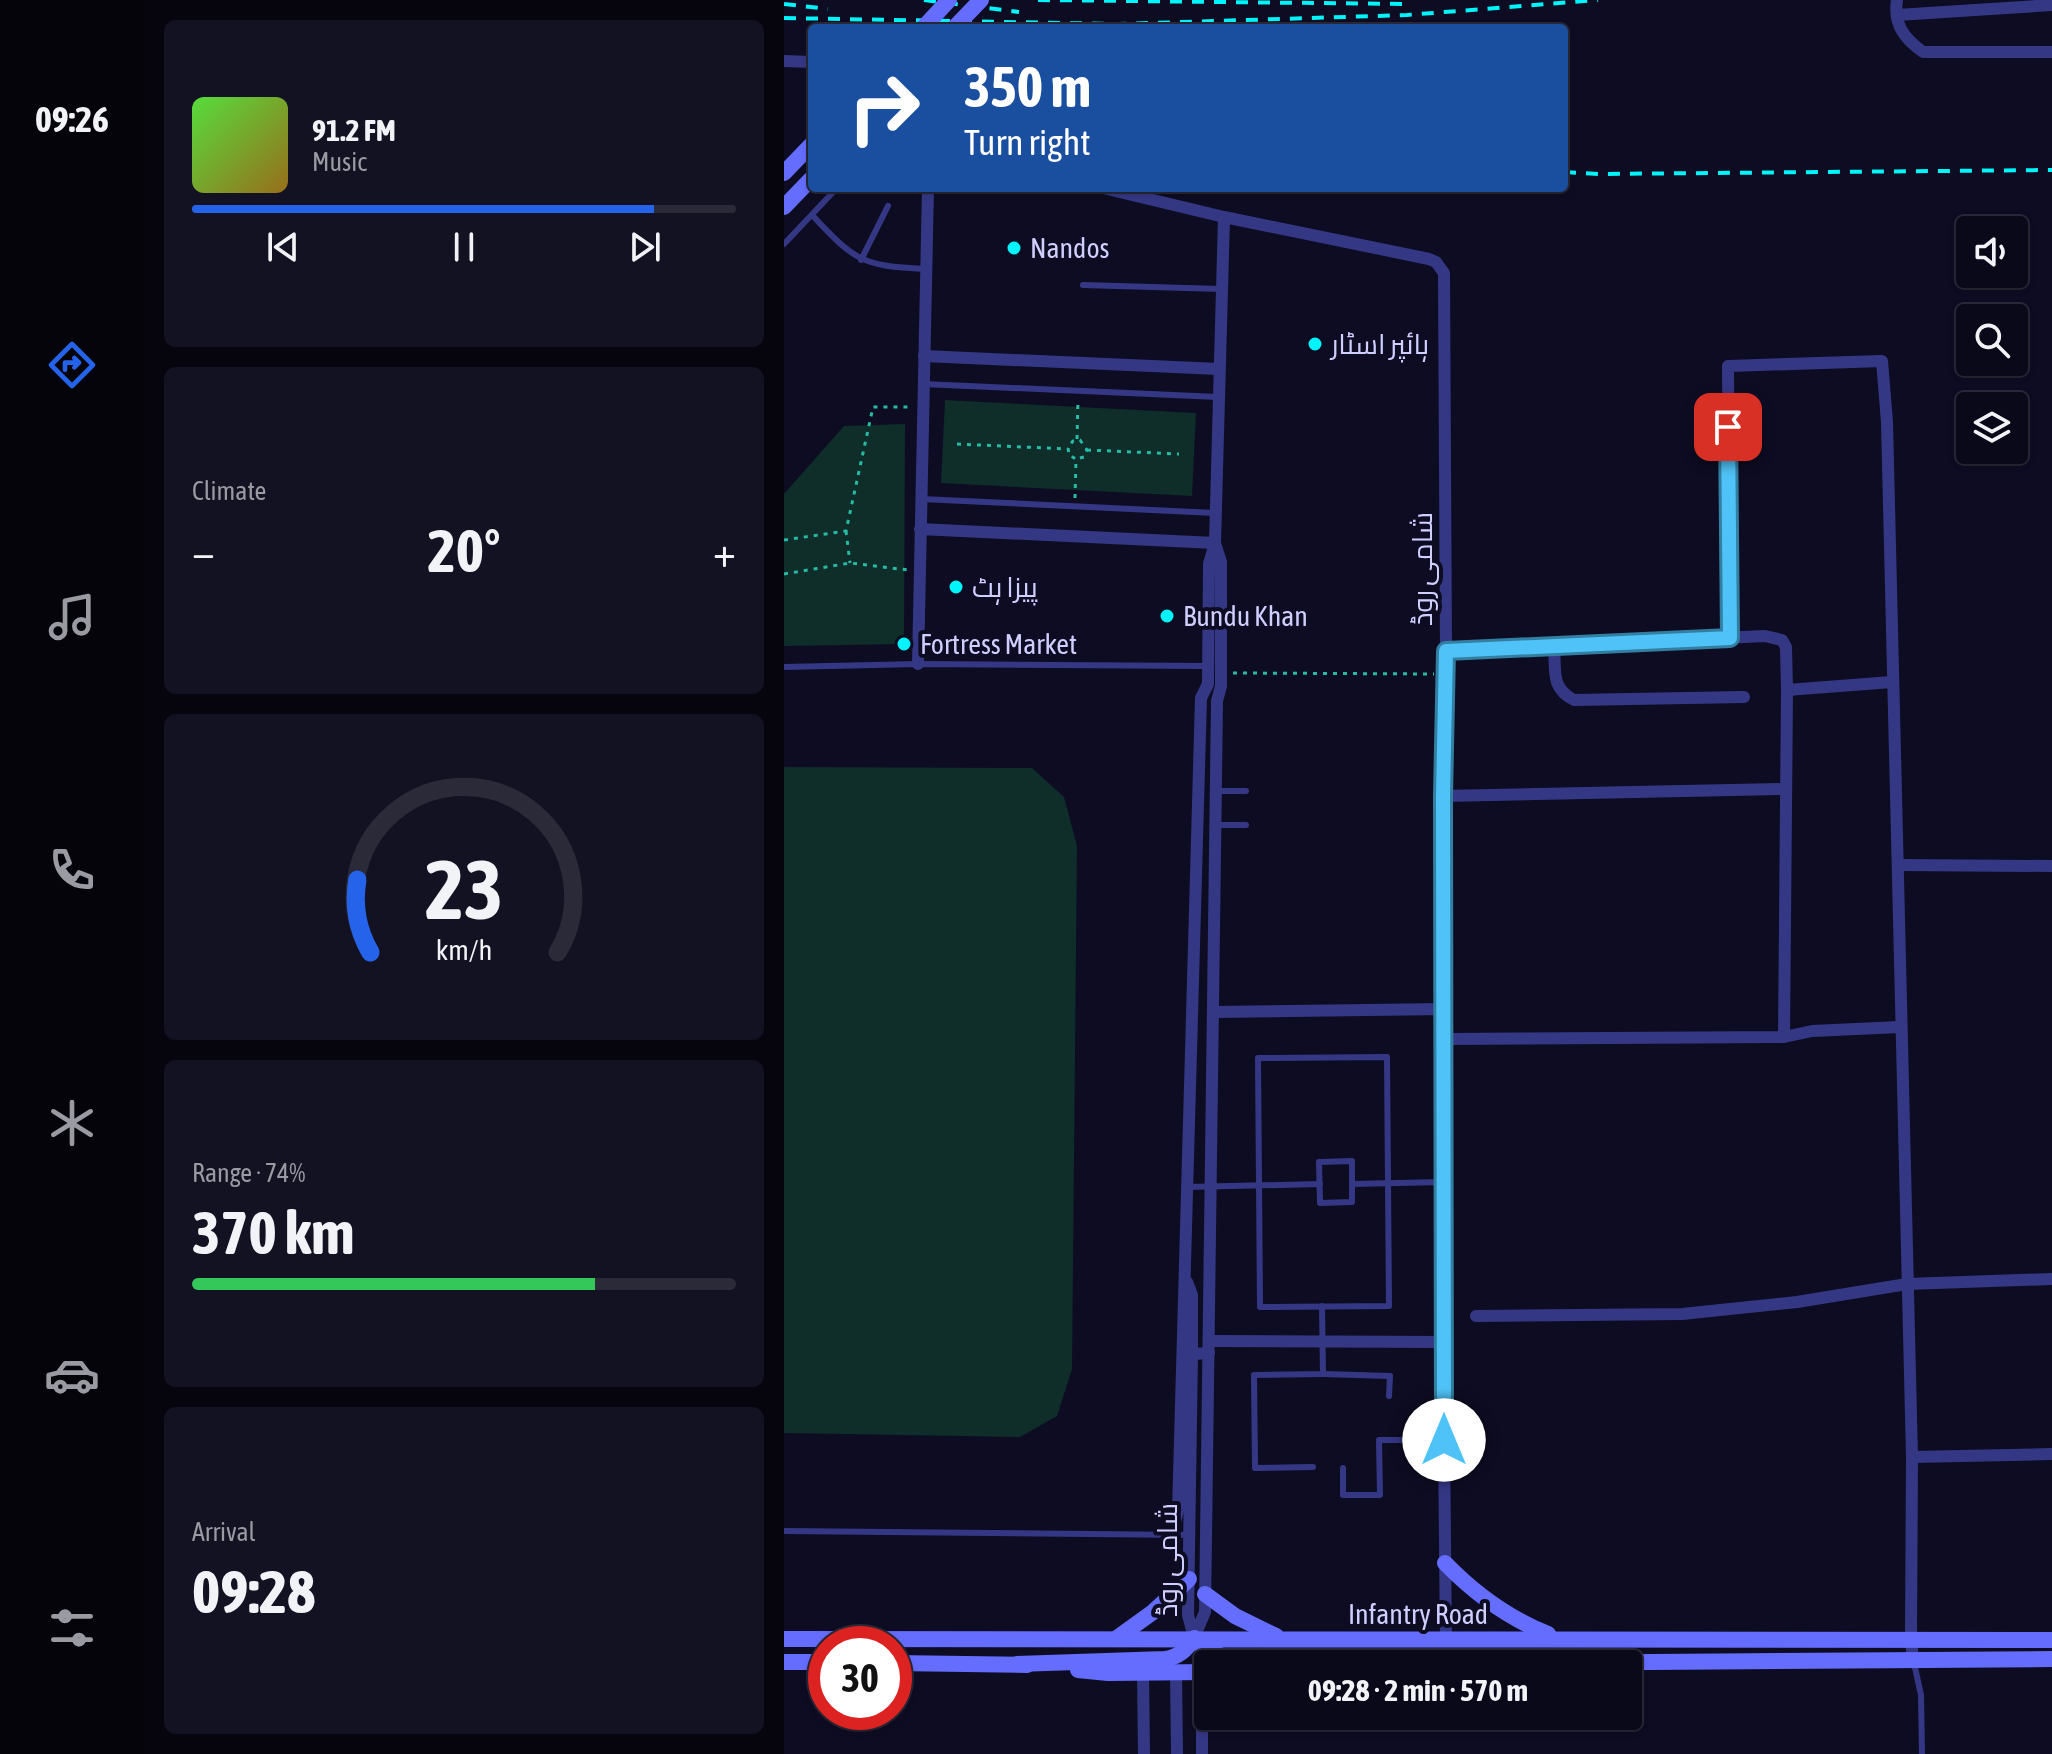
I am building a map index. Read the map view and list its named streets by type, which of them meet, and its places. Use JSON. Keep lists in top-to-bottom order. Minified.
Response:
{"streets":{"main road":["Infantry Road"],"street":["شامی روڈ"]},"crossings":[["شامی روڈ","Infantry Road"]],"places":["Nandos","ہائپر اسٹار","پیزا ہٹ","Bundu Khan","Fortress Market"],"page":{"tabs":"09:26","turn":["350 m","Turn right"],"song":["91.2 FM","Music"],"tile":["Climate",["Range · 74%","370 km"],["Arrival","09:28"]],"heat":["−","20°","+"],"limit":"30","trip":"09:28 · 2 min · 570 m","gauge":["23","km/h"]}}
